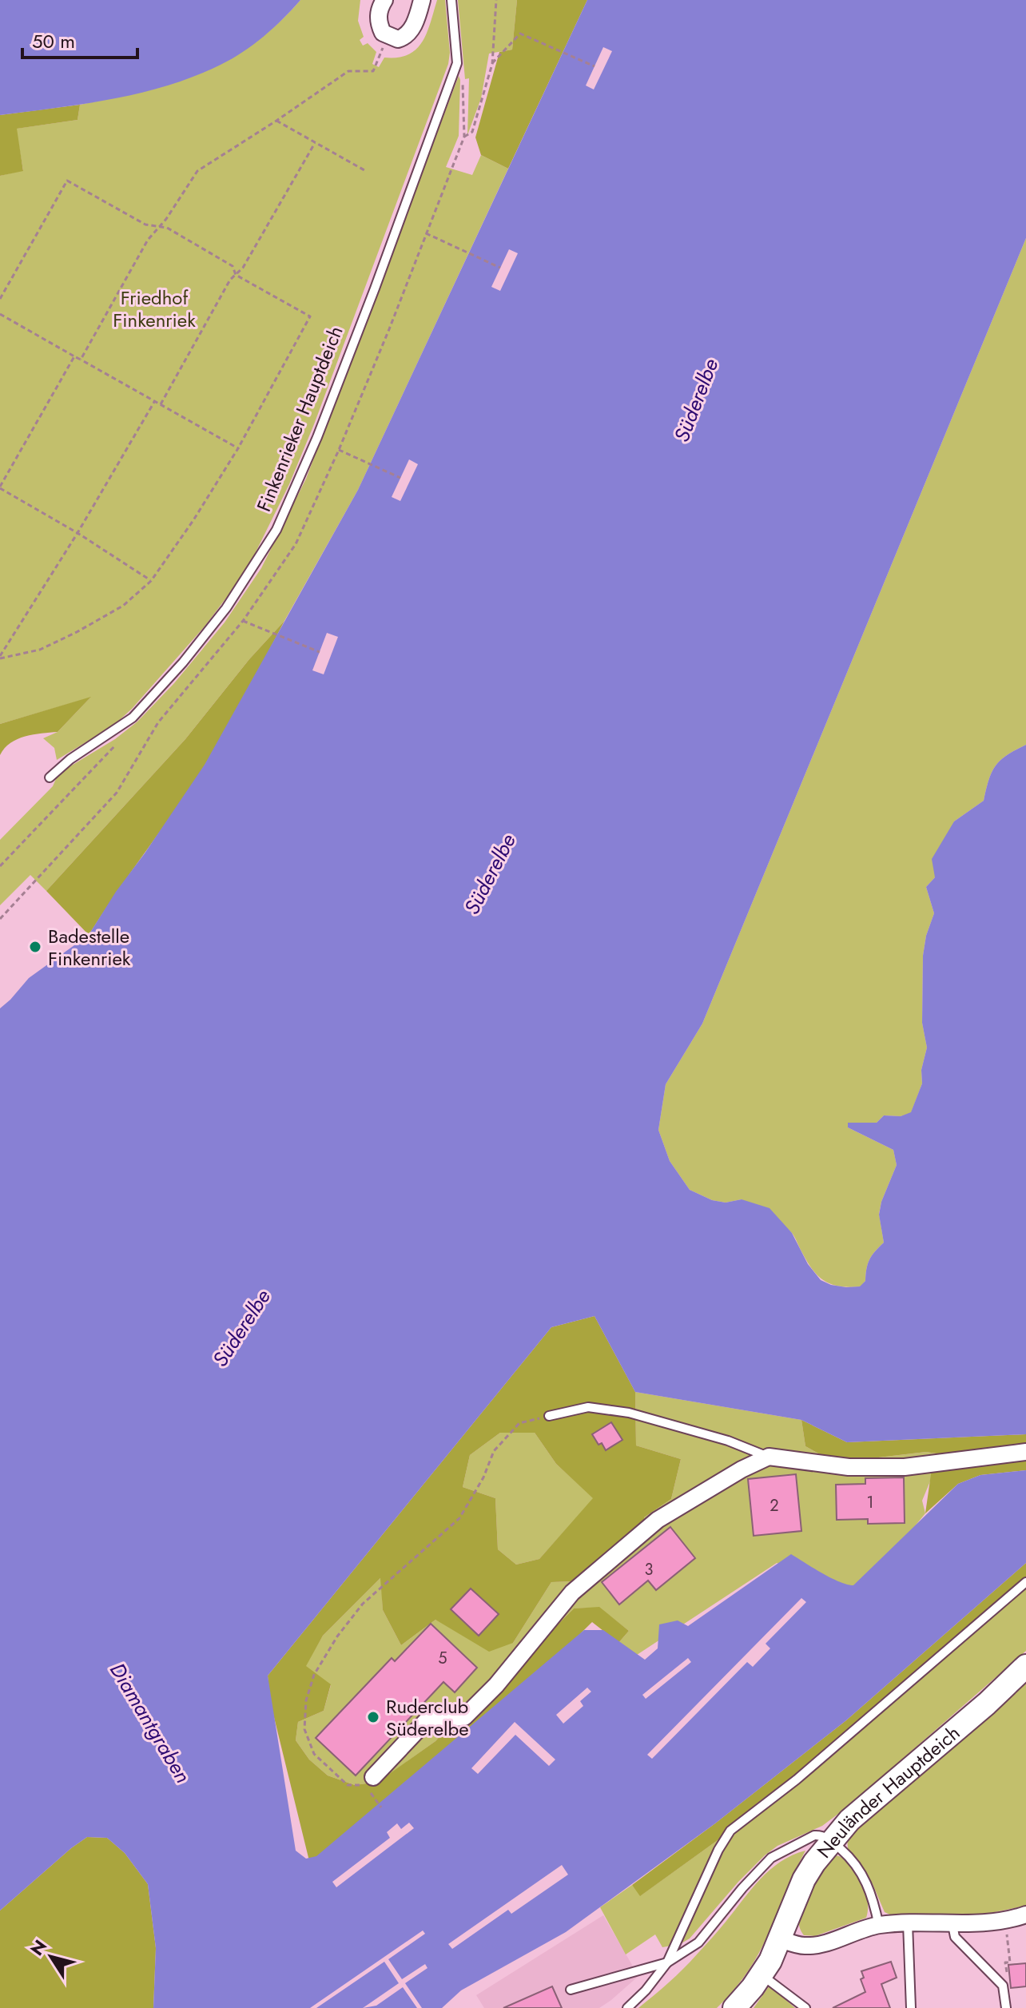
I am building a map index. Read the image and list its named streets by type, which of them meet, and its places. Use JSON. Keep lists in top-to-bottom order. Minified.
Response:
{"streets":{"street":["Neuländer Hauptdeich"],"lane":["Finkenrieker Hauptdeich"]},"water":["Süderelbe","Diamantgraben"],"parks":["Friedhof Finkenriek"],"places":["Badestelle Finkenriek","Ruderclub Süderelbe"],"house_numbers":["1","2","3","5"],"scale_bar":"50 m","north":"top left"}
